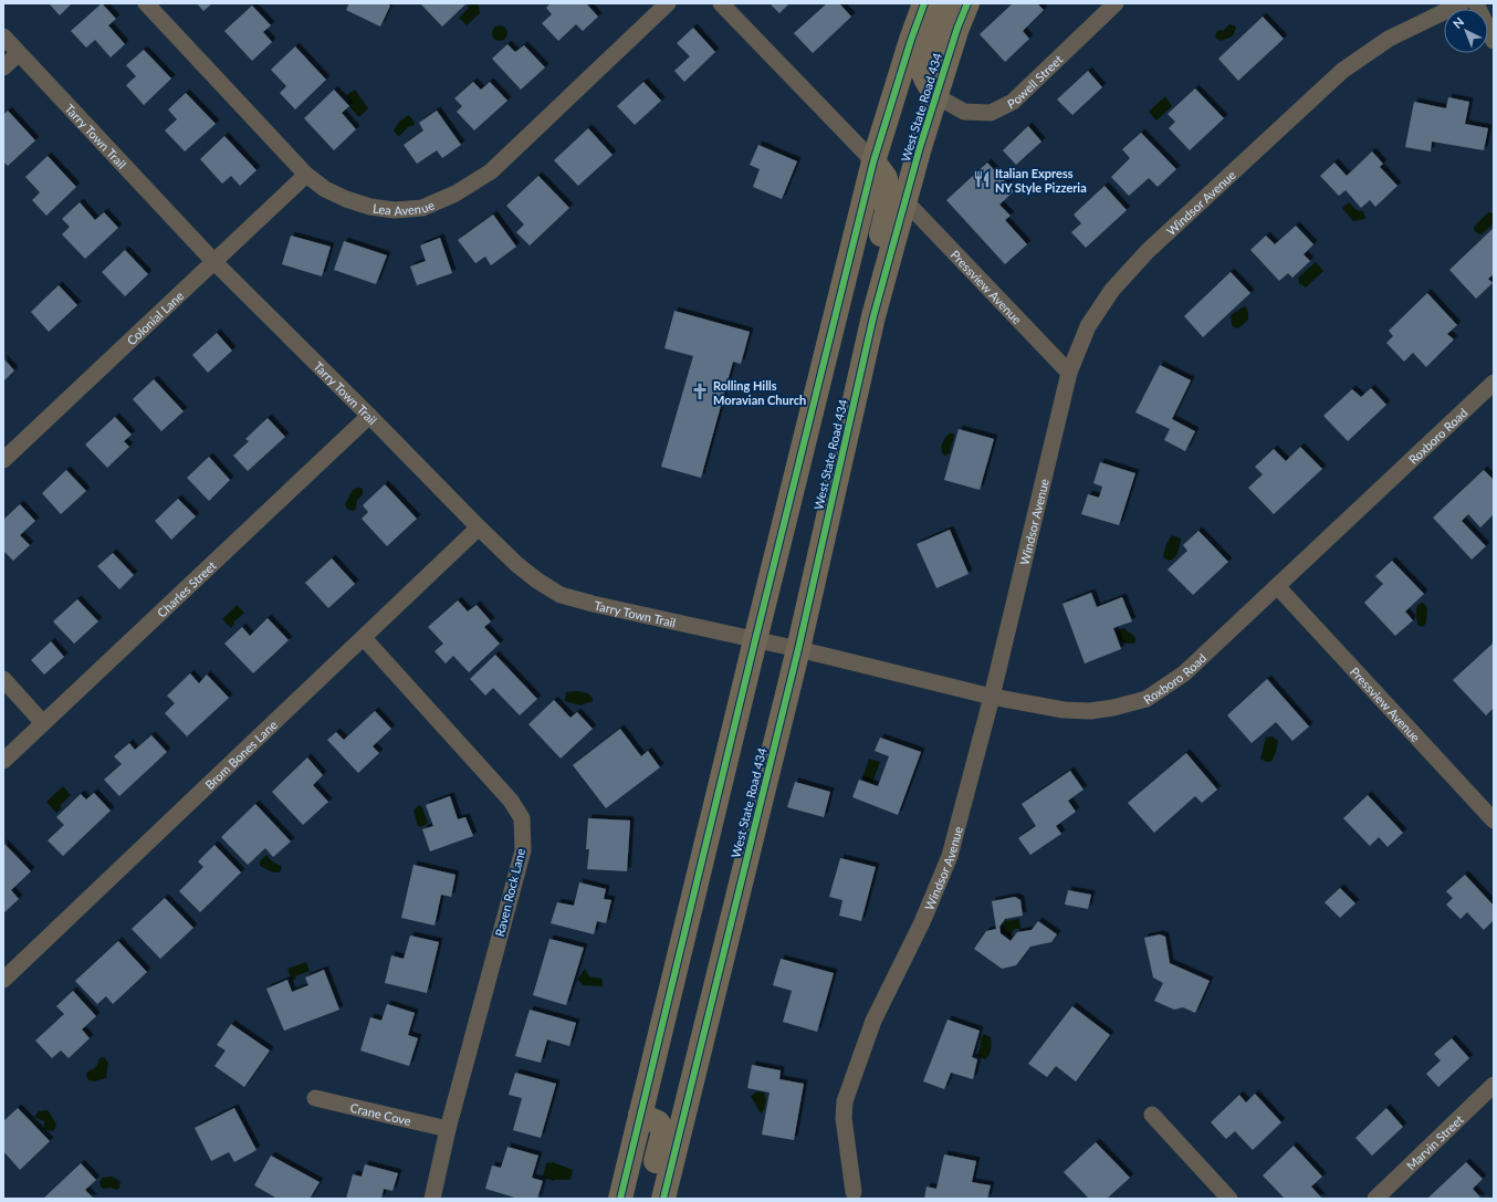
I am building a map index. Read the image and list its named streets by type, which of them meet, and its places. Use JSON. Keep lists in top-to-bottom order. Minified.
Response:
{"streets":{"main road":["West State Road 434"],"street":["Powell Street","Tarry Town Trail","Windsor Avenue","Lea Avenue","Pressview Avenue","Colonial Lane","Roxboro Road","Charles Street","Brom Bones Lane","Raven Rock Lane","Crane Cove","Marvin Street"]},"crossings":[["Powell Street","West State Road 434"],["West State Road 434","Pressview Avenue"],["West State Road 434","Roxboro Road"],["Tarry Town Trail","Colonial Lane"],["Tarry Town Trail","Roxboro Road"],["Tarry Town Trail","Charles Street"],["Tarry Town Trail","Brom Bones Lane"],["Windsor Avenue","Pressview Avenue"],["Windsor Avenue","Roxboro Road"],["Lea Avenue","Colonial Lane"],["Pressview Avenue","Roxboro Road"],["Brom Bones Lane","Raven Rock Lane"],["Raven Rock Lane","Crane Cove"]],"places":{"restaurant":["Italian Express NY Style Pizzeria"],"church":["Rolling Hills Moravian Church"]},"north":"top left"}
